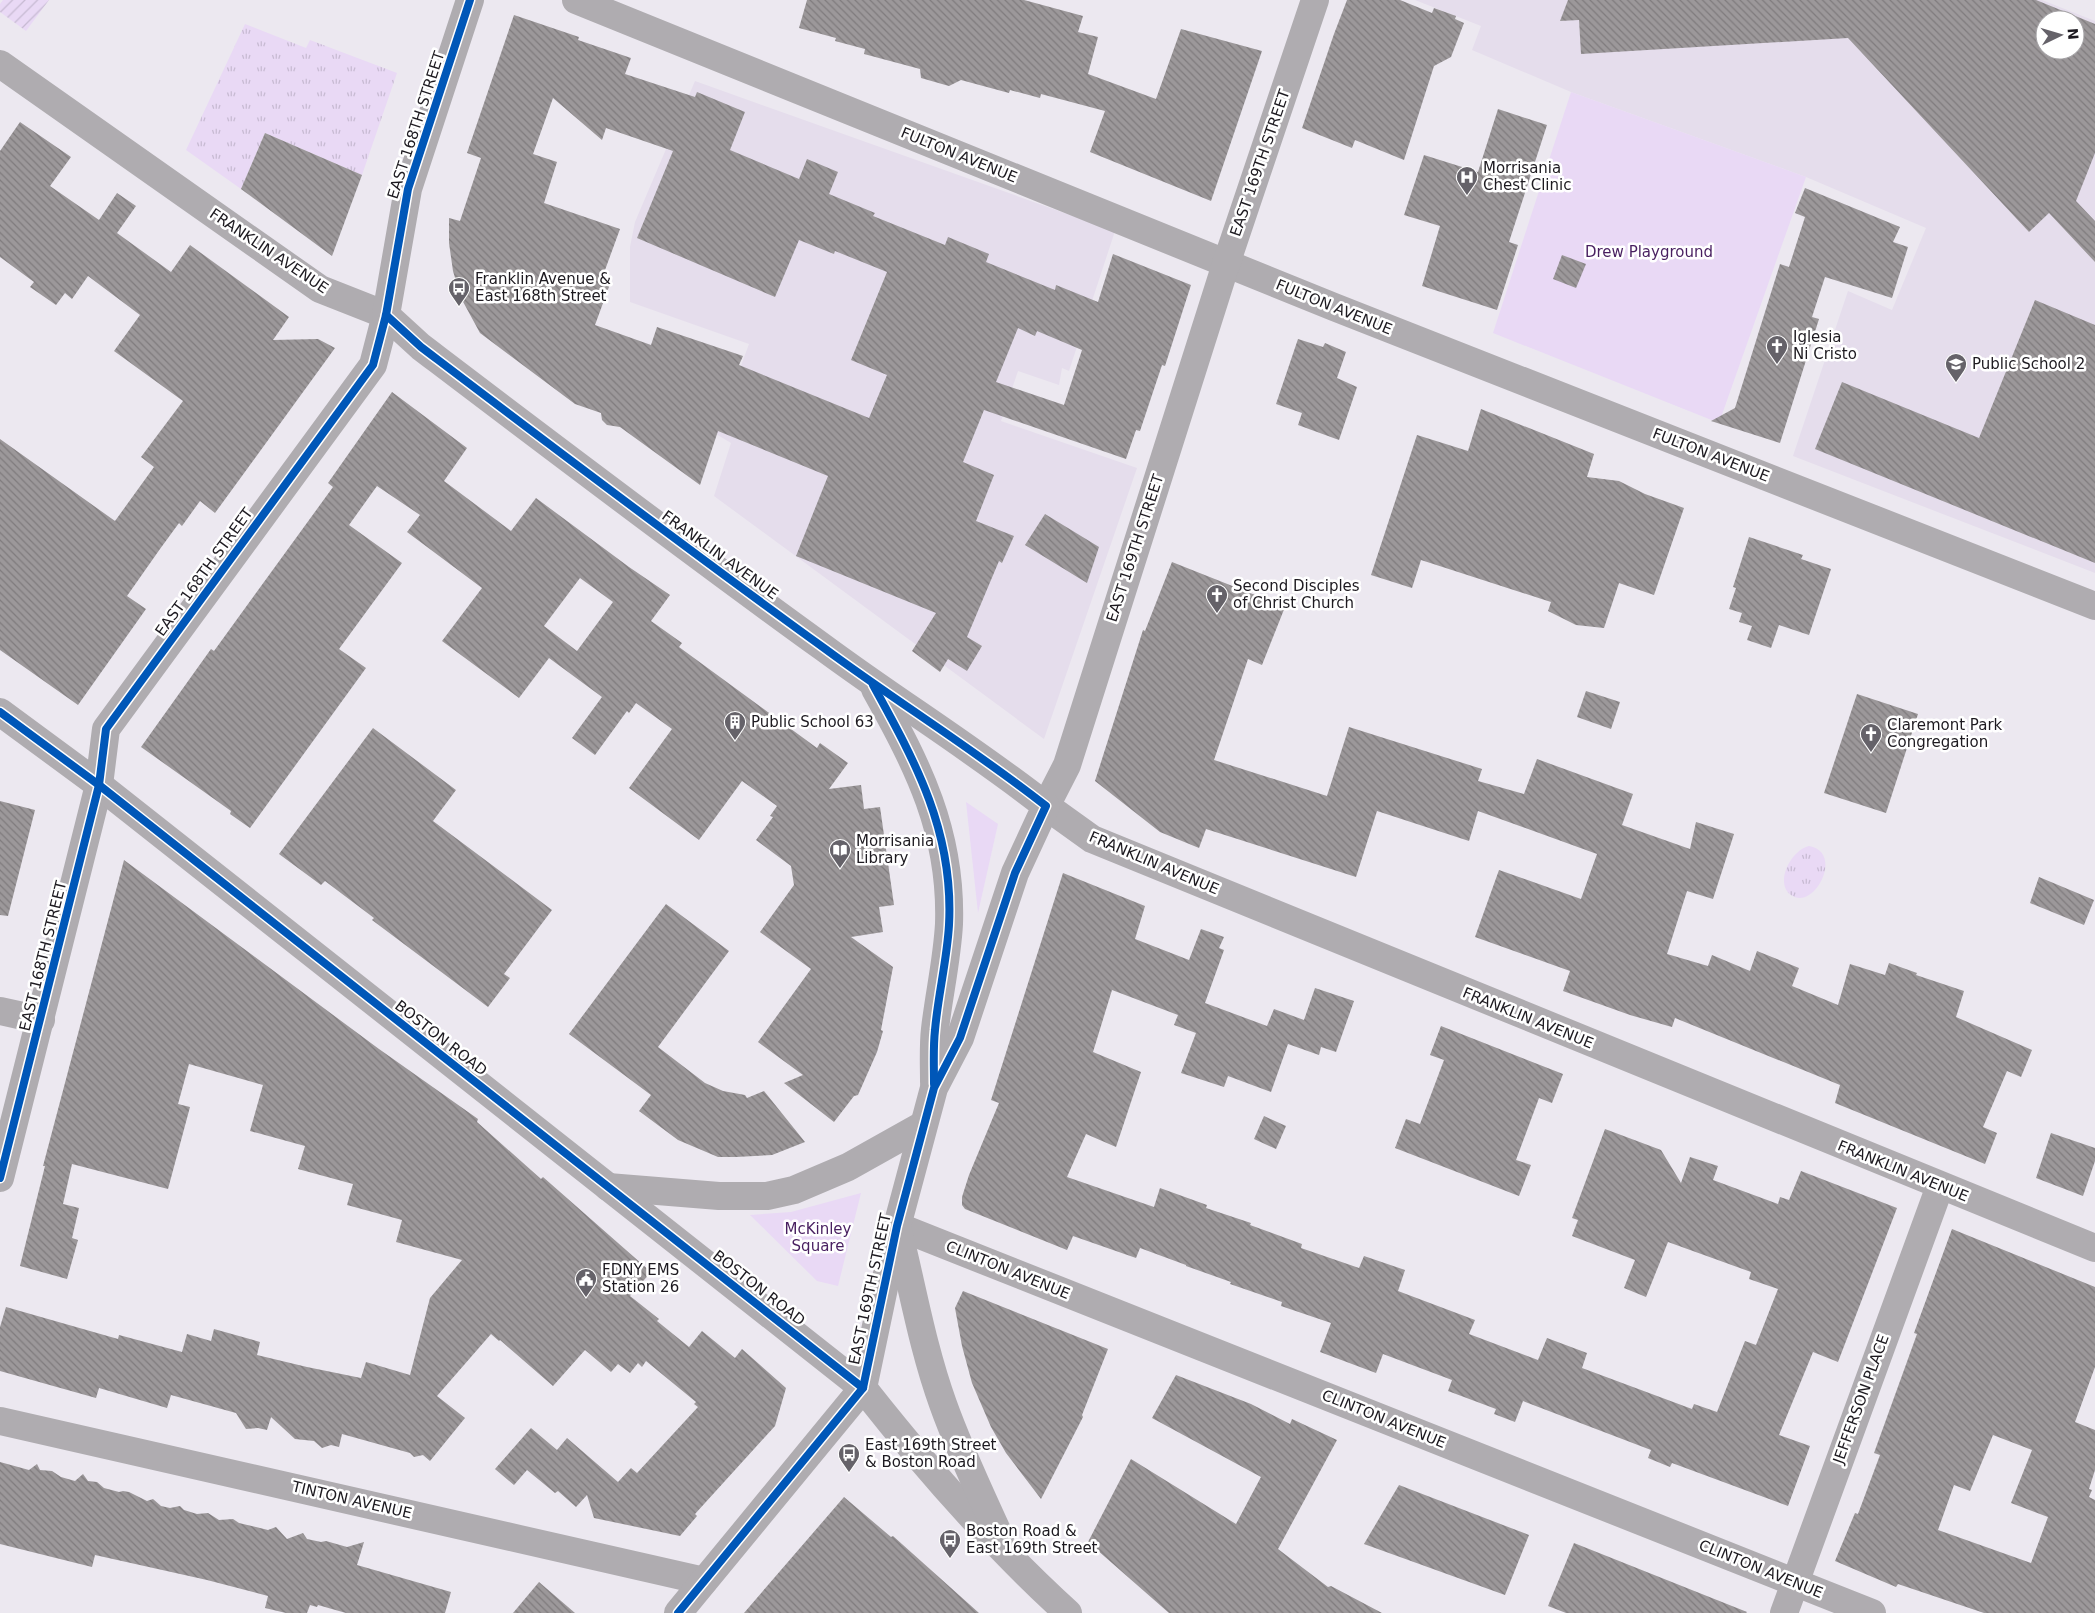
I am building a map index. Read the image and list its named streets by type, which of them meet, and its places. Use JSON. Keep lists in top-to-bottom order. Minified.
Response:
{"streets":{"street":["EAST 168TH STREET","FULTON AVENUE","EAST 169TH STREET","FRANKLIN AVENUE","BOSTON ROAD","CLINTON AVENUE","JEFFERSON PLACE","TINTON AVENUE"]},"crossings":[["EAST 168TH STREET","FRANKLIN AVENUE"],["EAST 168TH STREET","BOSTON ROAD"],["FULTON AVENUE","EAST 169TH STREET"],["EAST 169TH STREET","FRANKLIN AVENUE"],["EAST 169TH STREET","BOSTON ROAD"],["EAST 169TH STREET","CLINTON AVENUE"],["EAST 169TH STREET","TINTON AVENUE"],["FRANKLIN AVENUE","JEFFERSON PLACE"],["CLINTON AVENUE","JEFFERSON PLACE"]],"parks":["Drew Playground","McKinley Square"],"places":{"hospital":["Morrisania Chest Clinic"],"bus stop":["Franklin Avenue & East 168th Street","East 169th Street & Boston Road","Boston Road & East 169th Street"],"church":["Iglesia Ni Cristo","Second Disciples of Christ Church","Claremont Park Congregation"],"school or university":["Public School 2"],"building":["Public School 63"],"library":["Morrisania Library"],"public building":["FDNY EMS Station 26"]},"north":"right"}
